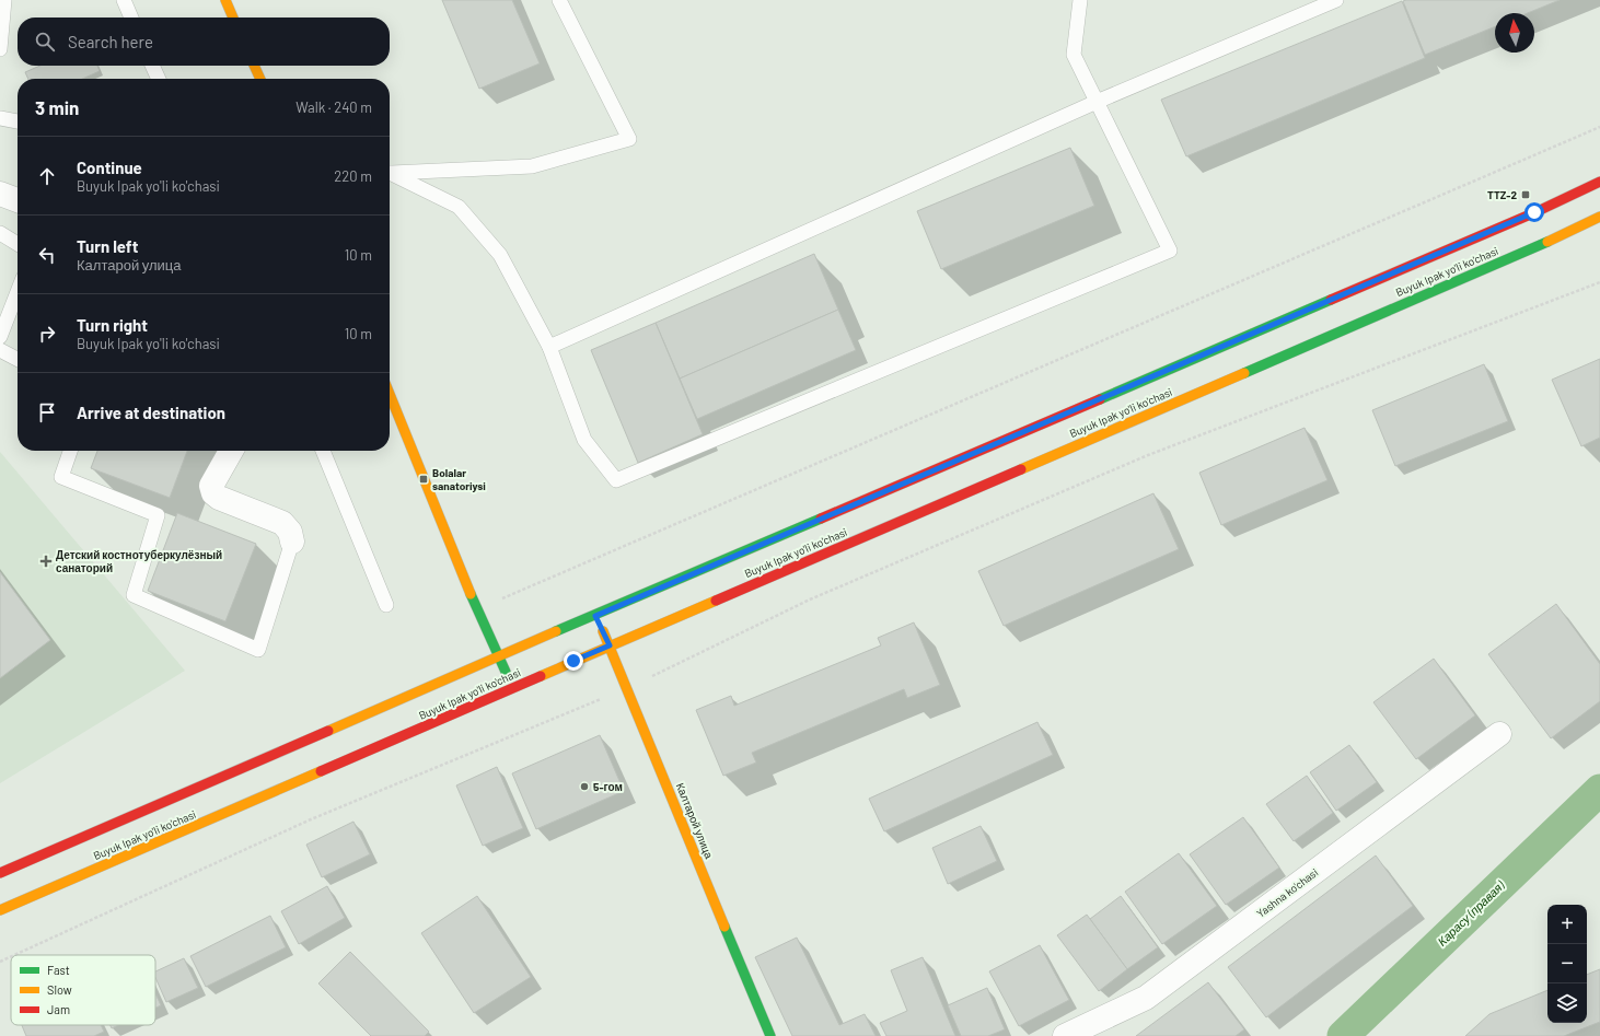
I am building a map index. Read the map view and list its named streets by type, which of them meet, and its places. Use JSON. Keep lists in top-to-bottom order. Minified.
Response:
{"streets":{"main road":["Buyuk Ipak yo'li ko'chasi","Калтарой улица"],"street":["Yashna ko'chasi"]},"crossings":[["Buyuk Ipak yo'li ko'chasi","Калтарой улица"]],"water":["Карасу (правая)"],"places":{"transit":["TTZ-2","Bolalar sanatoriysi"],"health":["Детский костнотуберкулёзный санаторий"],"other":["5-гом"]},"legend":["Fast","Slow","Jam"],"north":"top","page":{"search":"Search here","heading":["3 min","Walk · 240 m"],"list":[["Continue","Buyuk Ipak yo'li ko'chasi","220 m"],["Turn left","Калтарой улица","10 m"],["Turn right","Buyuk Ipak yo'li ko'chasi","10 m"],"Arrive at destination"],"map_buttons":["+","−"]}}
